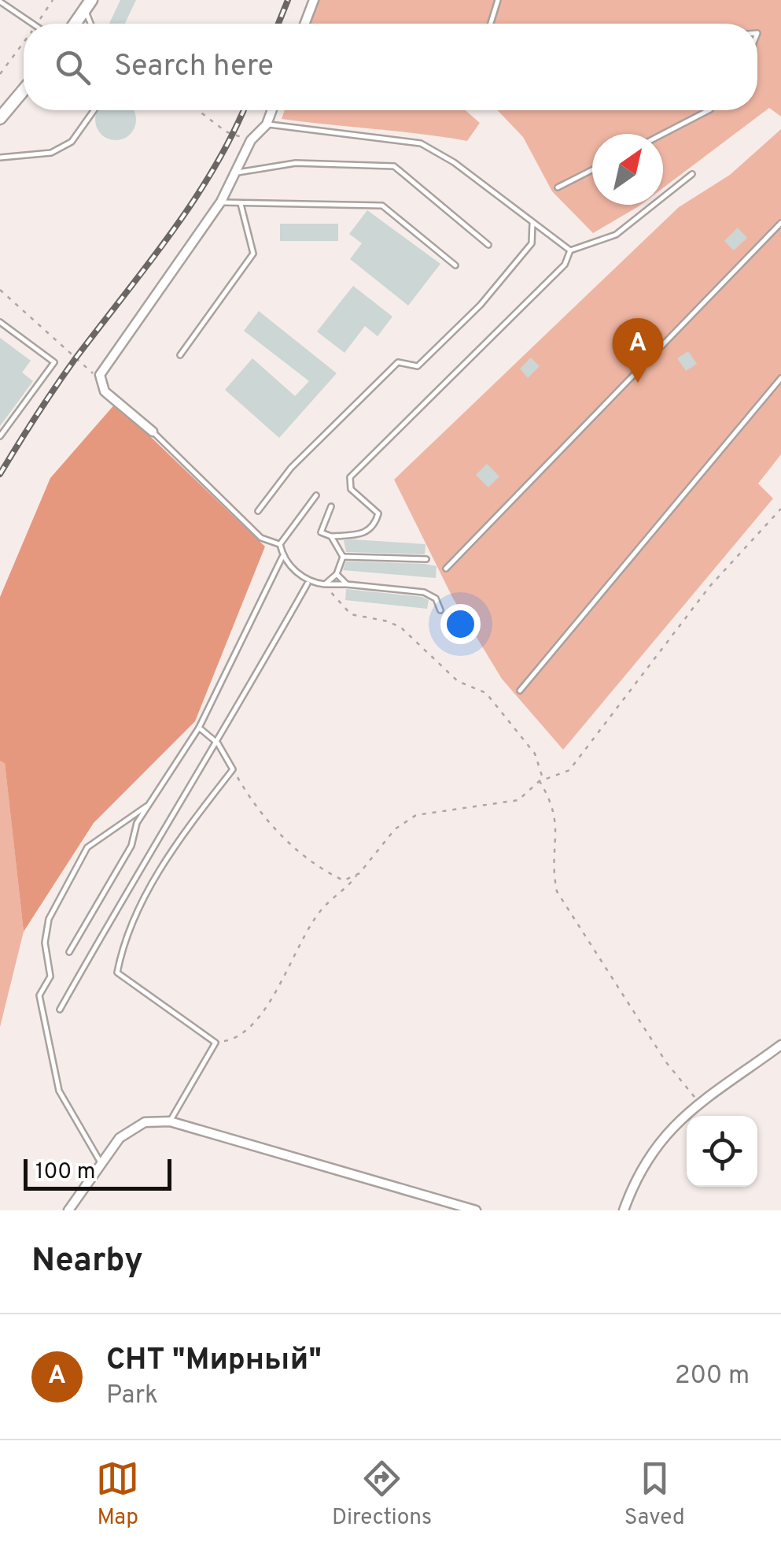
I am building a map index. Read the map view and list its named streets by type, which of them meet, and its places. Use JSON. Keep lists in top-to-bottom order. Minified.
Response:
{"scale_bar":"100 m","north":"top right","page":{"search":"Search here","pins":"A","scale":"100 m","heading":"Nearby","list":[{"mark":"A","name":"СНТ \"Мирный\"","note":"Park","value":"200 m"}],"nav":["Map","Directions","Saved"]}}
